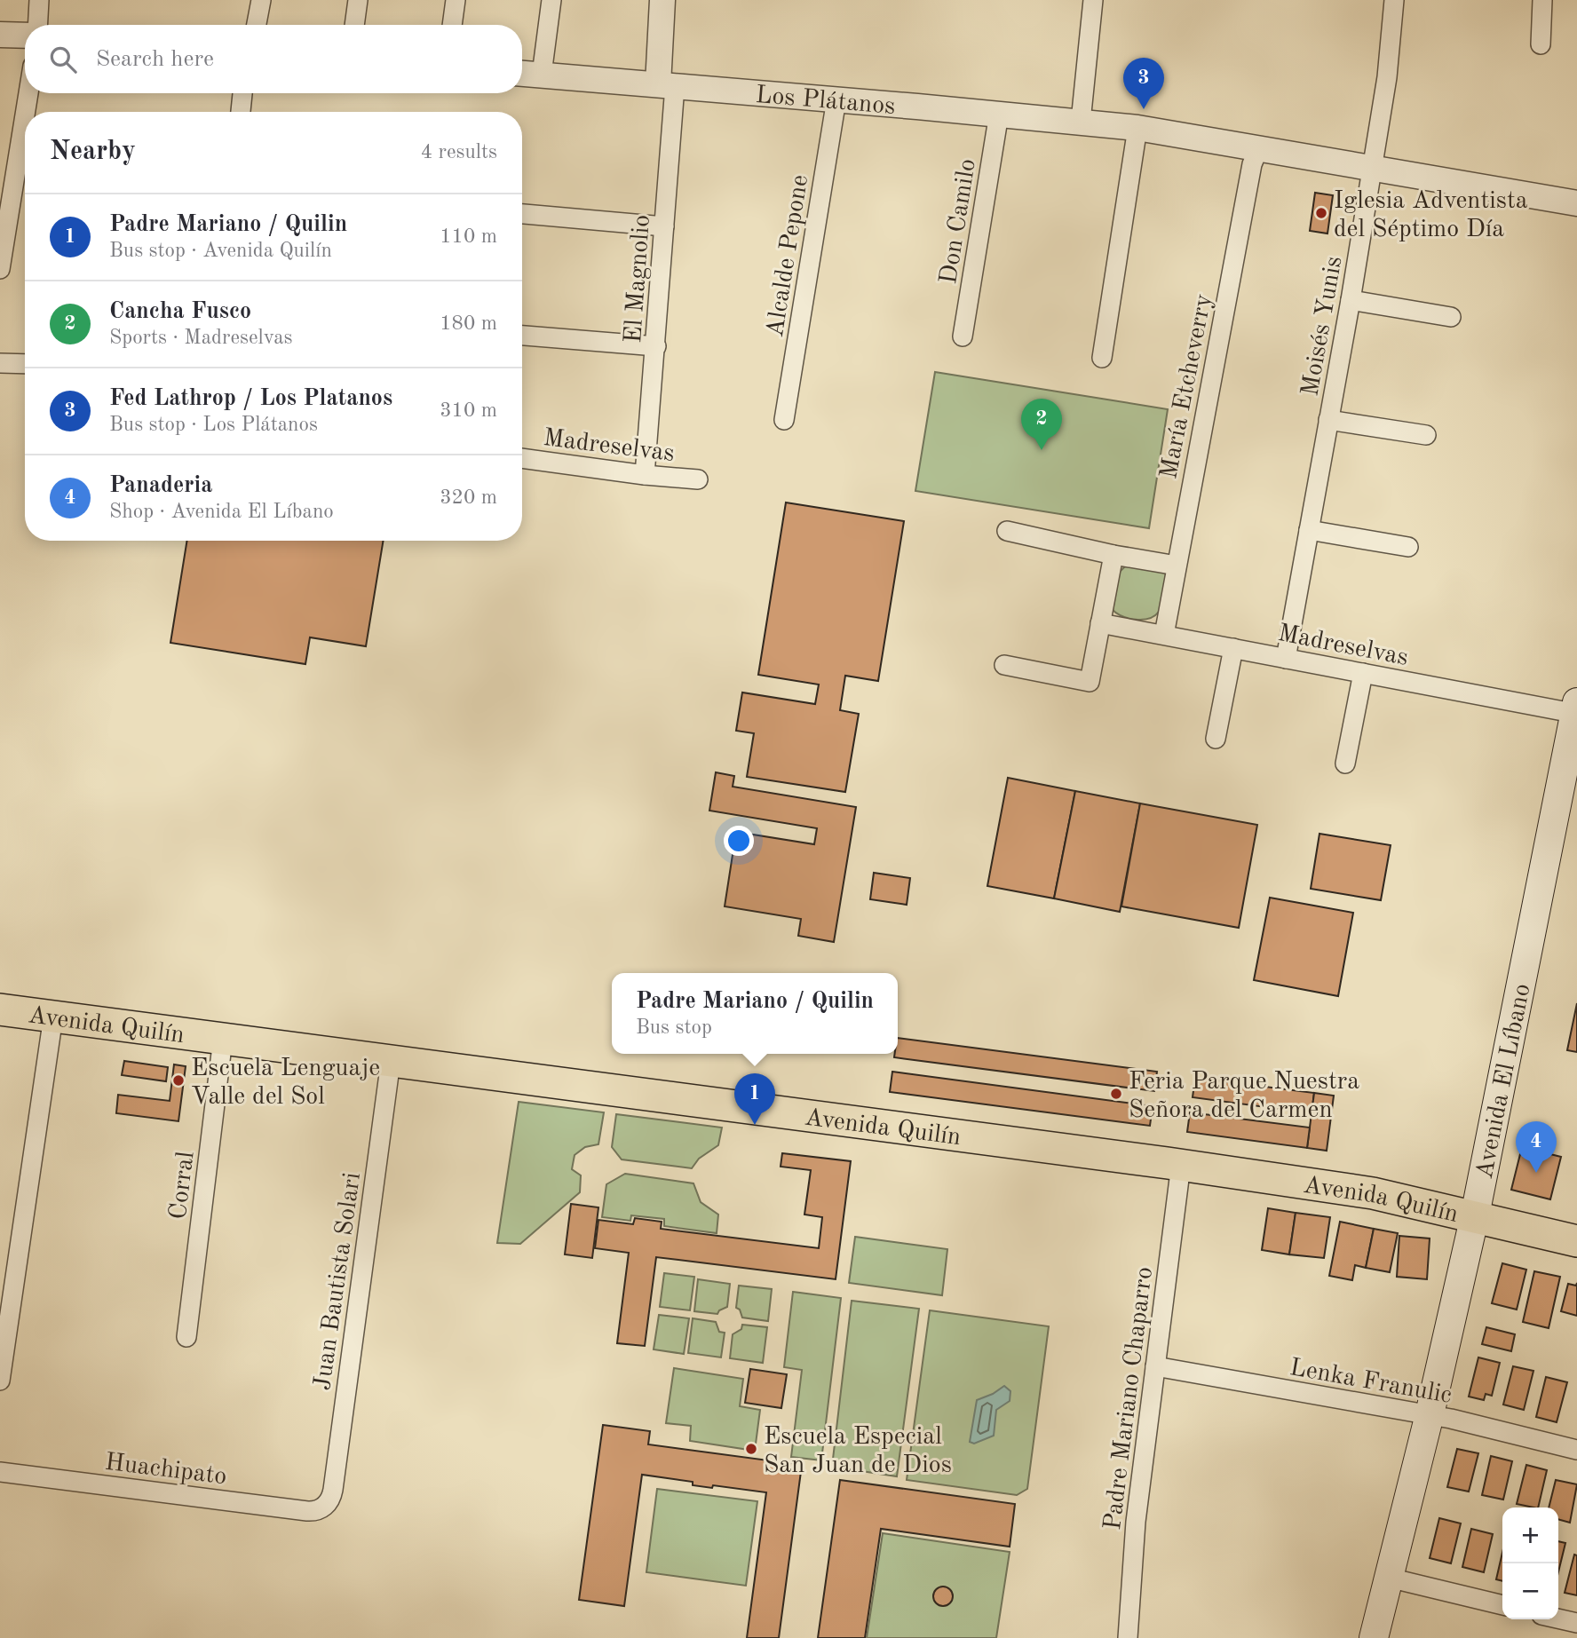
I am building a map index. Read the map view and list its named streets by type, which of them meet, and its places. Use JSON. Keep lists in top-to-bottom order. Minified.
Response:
{"streets":{"main road":["Avenida Quilín","Avenida El Líbano"],"street":["Los Plátanos","Don Camilo","Alcalde Pepone","El Magnolio","Moisés Yunis","María Etcheverry","Madreselvas","Corral","Juan Bautista Solari","Lenka Franulic","Padre Mariano Chaparro","Huachipato"]},"crossings":[["Los Plátanos","Don Camilo"],["Los Plátanos","Alcalde Pepone"],["Los Plátanos","El Magnolio"],["Los Plátanos","Moisés Yunis"],["Los Plátanos","María Etcheverry"],["El Magnolio","Madreselvas"],["Moisés Yunis","Madreselvas"],["María Etcheverry","Madreselvas"],["Madreselvas","Avenida El Líbano"],["Avenida Quilín","Avenida El Líbano"],["Avenida Quilín","Corral"],["Avenida Quilín","Juan Bautista Solari"],["Avenida Quilín","Padre Mariano Chaparro"],["Avenida El Líbano","Lenka Franulic"],["Juan Bautista Solari","Huachipato"],["Lenka Franulic","Padre Mariano Chaparro"]],"places":["Iglesia Adventista del Séptimo Día","Escuela Lenguaje Valle del Sol","Feria Parque Nuestra Señora del Carmen","Escuela Especial San Juan de Dios"],"page":{"search":"Search here","pins":["3","2","1","4"],"heading":["Nearby","4 results"],"list":[{"mark":"1","name":"Padre Mariano / Quilin","note":"Bus stop · Avenida Quilín","value":"110 m"},{"mark":"2","name":"Cancha Fusco","note":"Sports · Madreselvas","value":"180 m"},{"mark":"3","name":"Fed Lathrop / Los Platanos","note":"Bus stop · Los Plátanos","value":"310 m"},{"mark":"4","name":"Panaderia","note":"Shop · Avenida El Líbano","value":"320 m"}],"popup":["Padre Mariano / Quilin","Bus stop"],"map_buttons":["+","−"]}}
